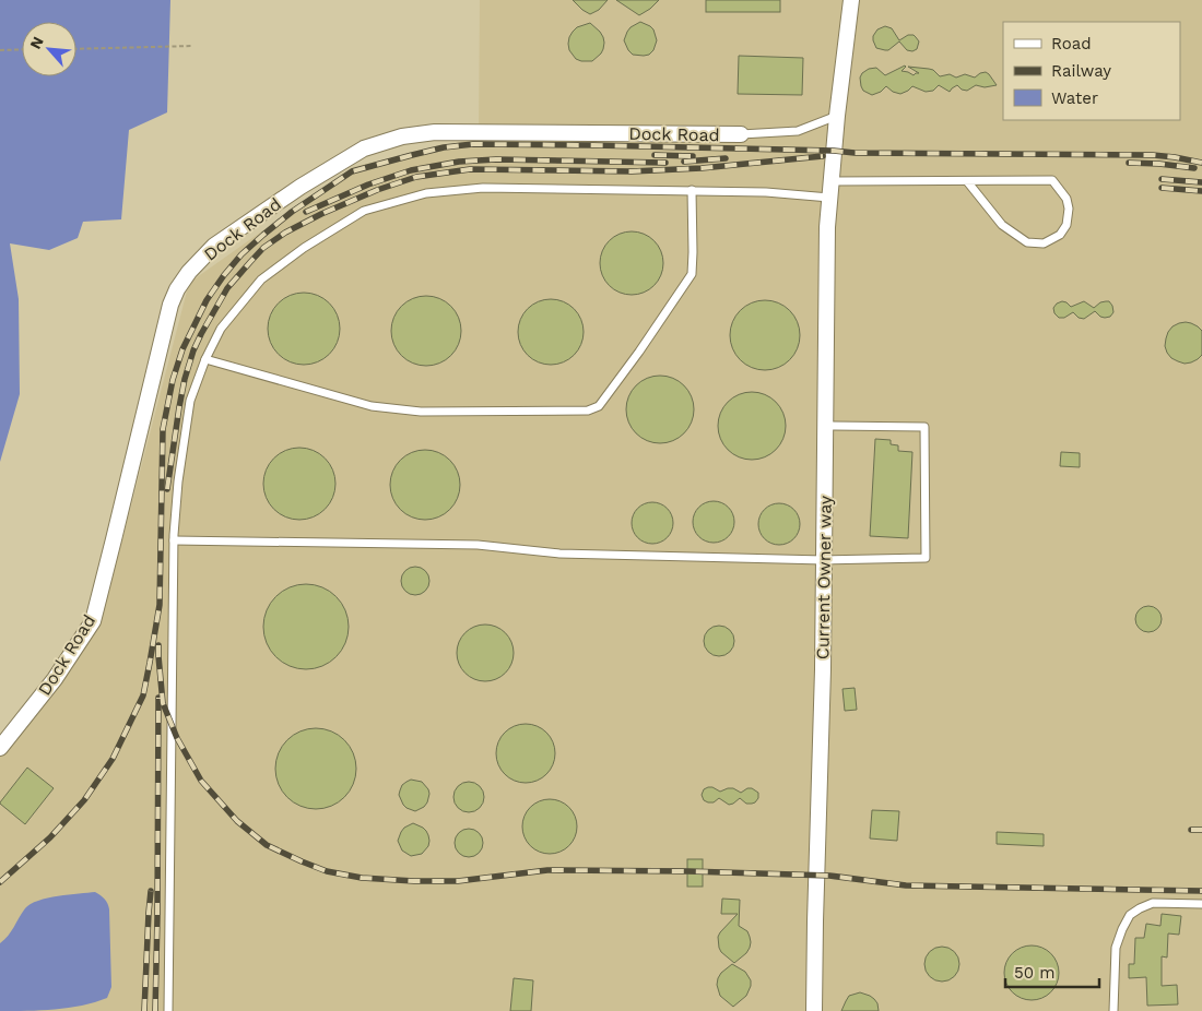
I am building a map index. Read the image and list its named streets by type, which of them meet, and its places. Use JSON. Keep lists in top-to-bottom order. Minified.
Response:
{"streets":{"street":["Dock Road","Current Owner way"]},"legend":["Road","Railway","Water"],"scale_bar":"50 m","north":"top left"}
